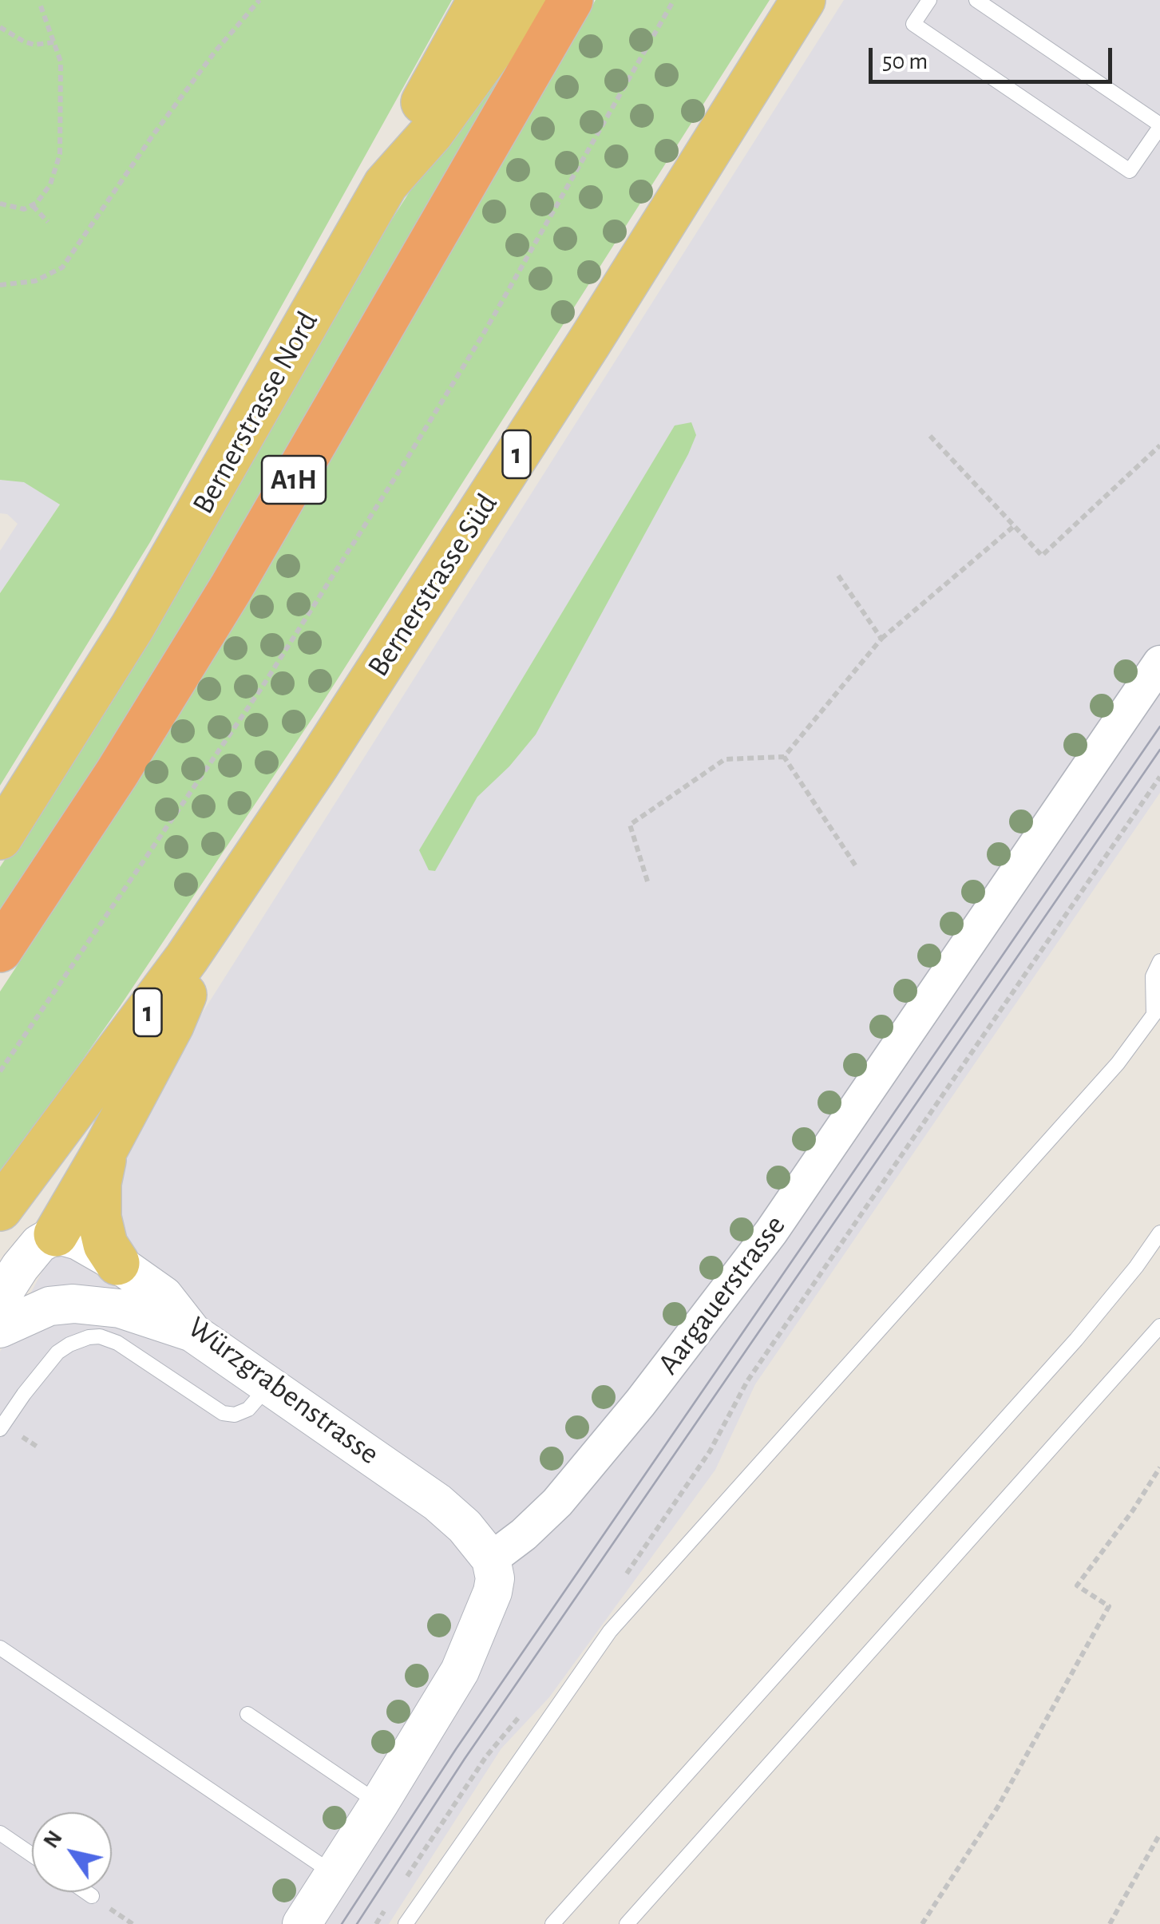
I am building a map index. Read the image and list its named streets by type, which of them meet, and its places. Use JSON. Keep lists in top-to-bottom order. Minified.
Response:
{"streets":{"highway":["A1H"],"main road":["Bernerstrasse Nord","1","Bernerstrasse Süd","Würzgrabenstrasse"],"street":["Aargauerstrasse"]},"crossings":[["Aargauerstrasse","Würzgrabenstrasse"]],"scale_bar":"50 m","north":"top left"}
